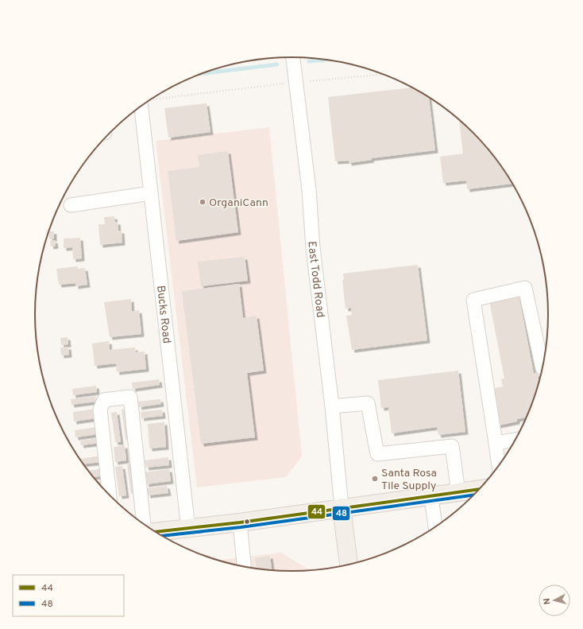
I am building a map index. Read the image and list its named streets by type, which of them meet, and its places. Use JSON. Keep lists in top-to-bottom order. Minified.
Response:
{"streets":{"street":["East Todd Road","Bucks Road"]},"places":["OrganiCann","Santa Rosa Tile Supply"],"lines":["transit line 44","transit line 48"],"legend":["44","48"],"north":"left"}
